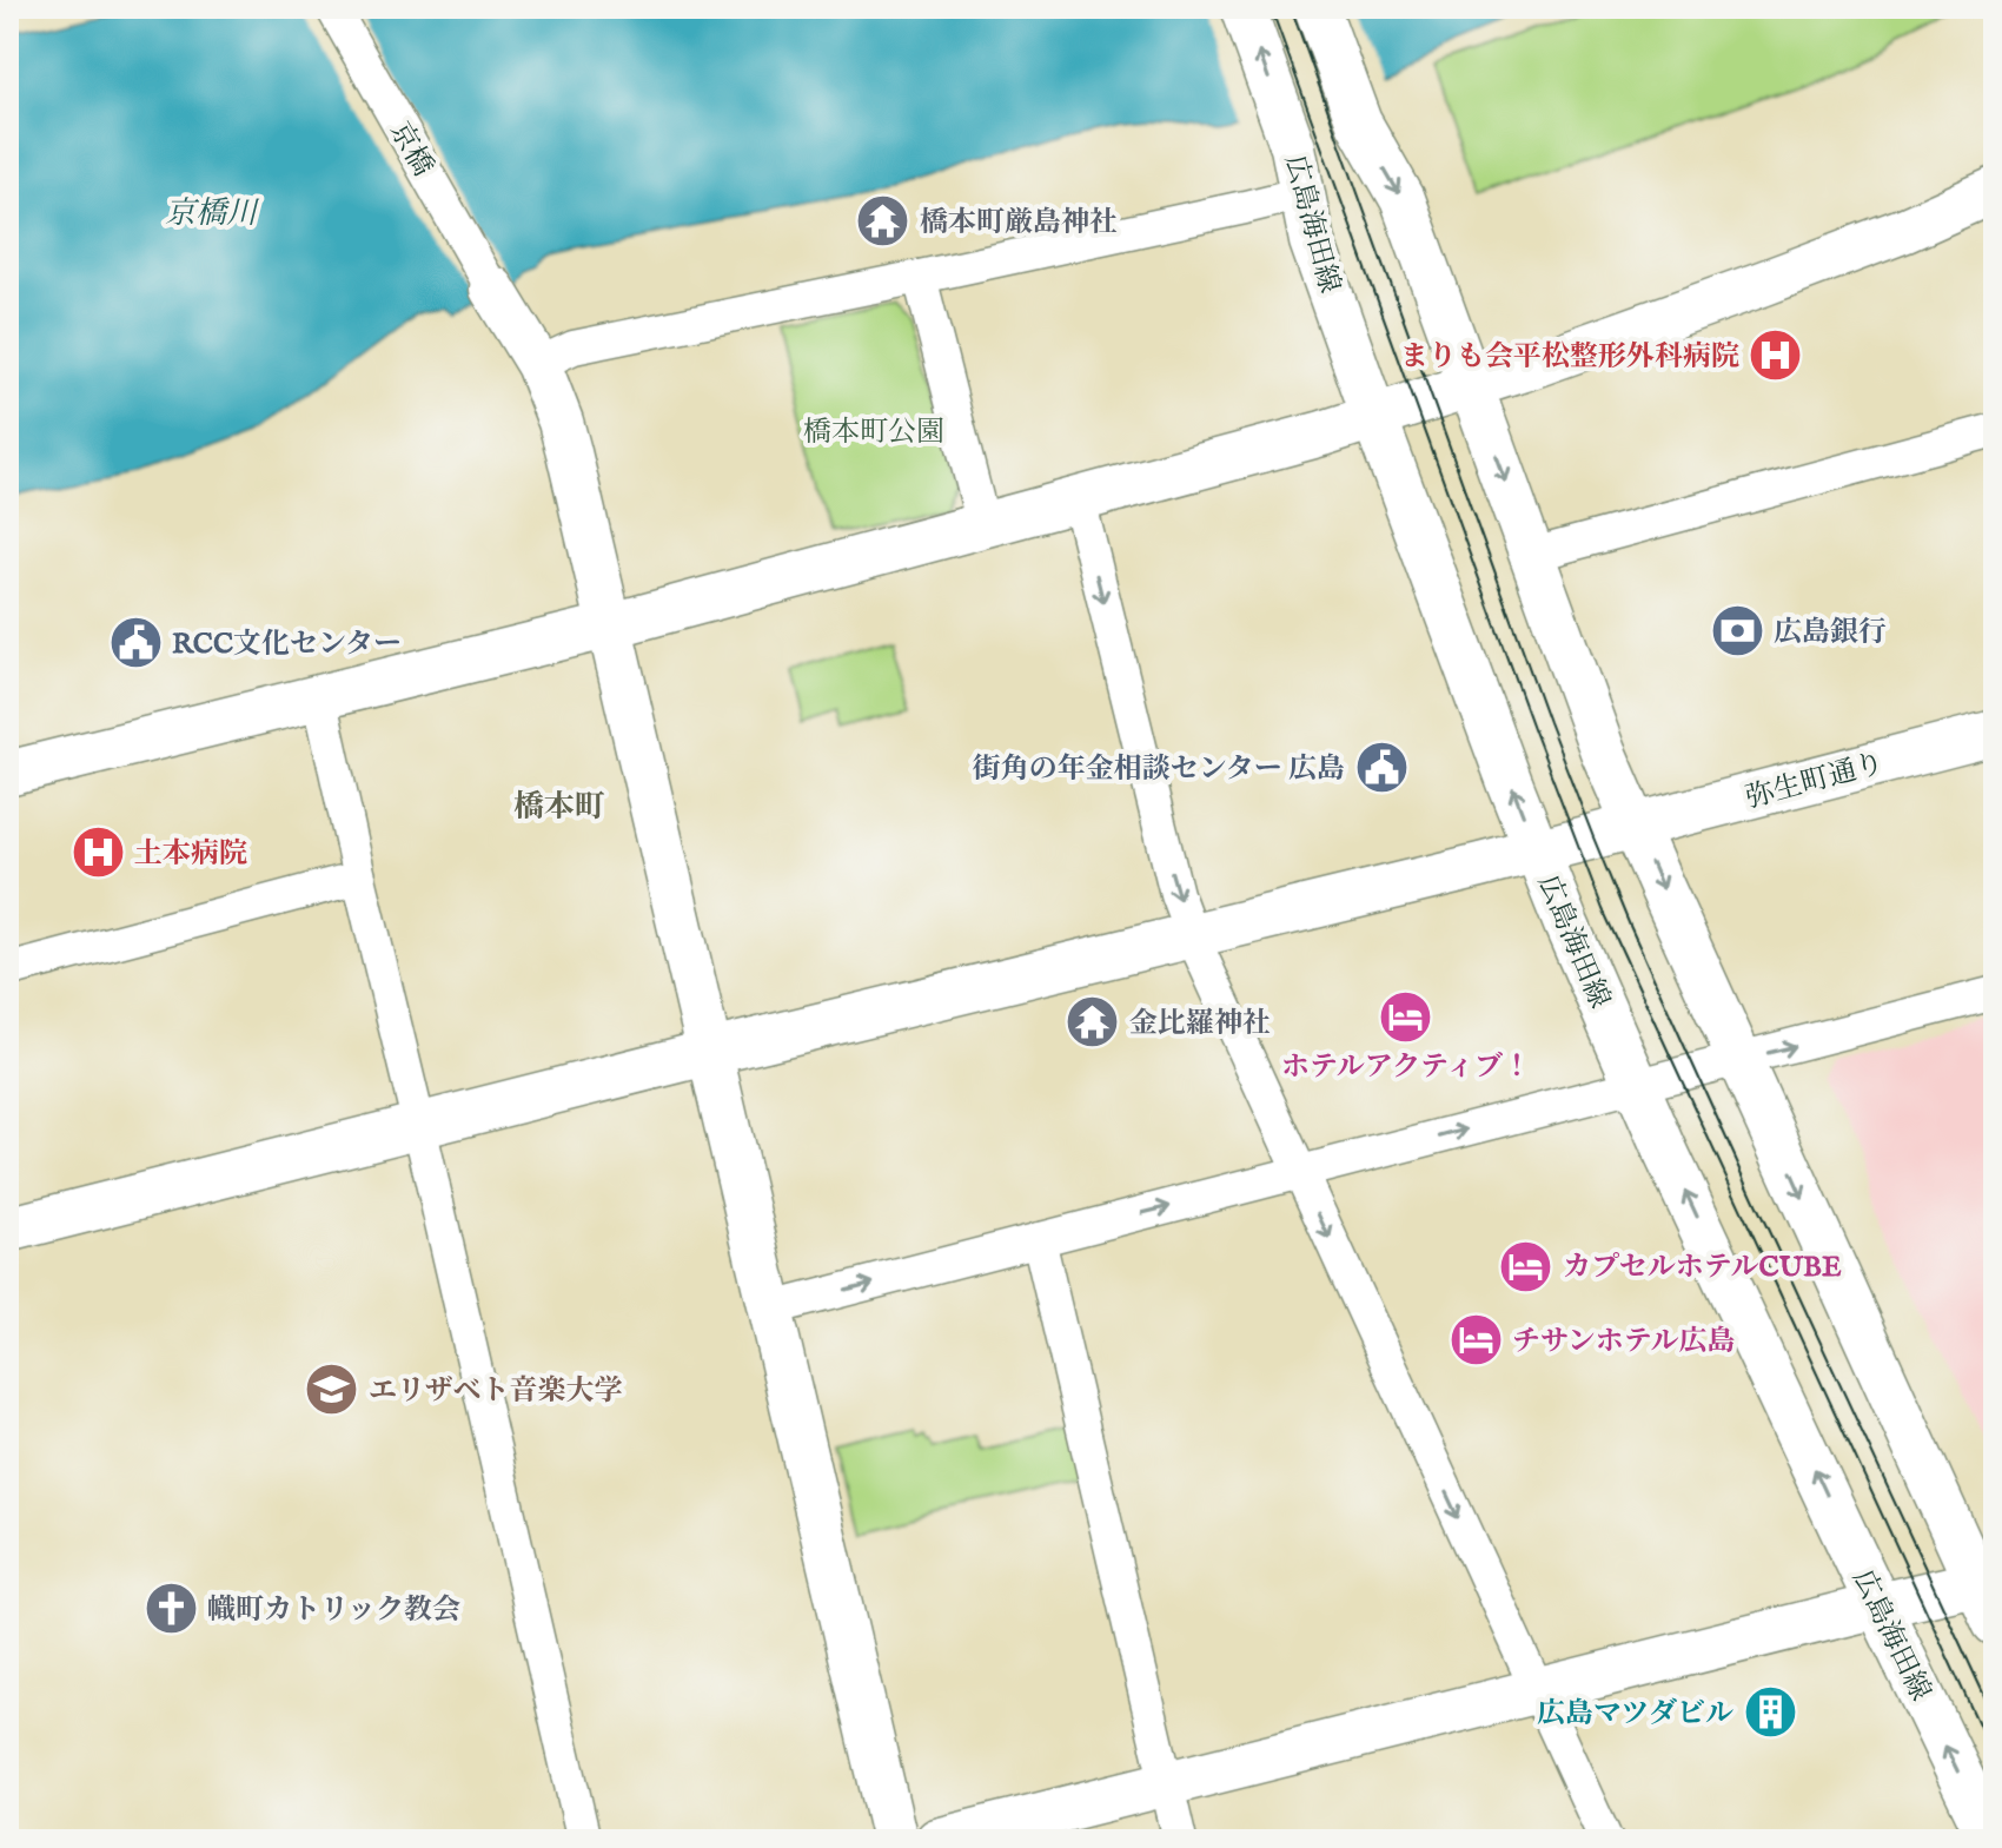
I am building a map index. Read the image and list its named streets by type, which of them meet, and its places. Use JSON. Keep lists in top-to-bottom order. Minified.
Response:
{"streets":{"street":["京橋","広島海田線","弥生町通り"]},"crossings":[["広島海田線","弥生町通り"]],"districts":["橋本町"],"water":["京橋川"],"parks":["橋本町公園"],"places":{"temple":["橋本町厳島神社","金比羅神社"],"hospital":["まりも会平松整形外科病院","土本病院"],"bank":["広島銀行"],"public building":["RCC文化センター","街角の年金相談センター 広島"],"hotel":["ホテルアクティブ！","カプセルホテルCUBE","チサンホテル広島"],"school or university":["エリザベト音楽大学"],"church":["幟町カトリック教会"],"building":["広島マツダビル"]}}
